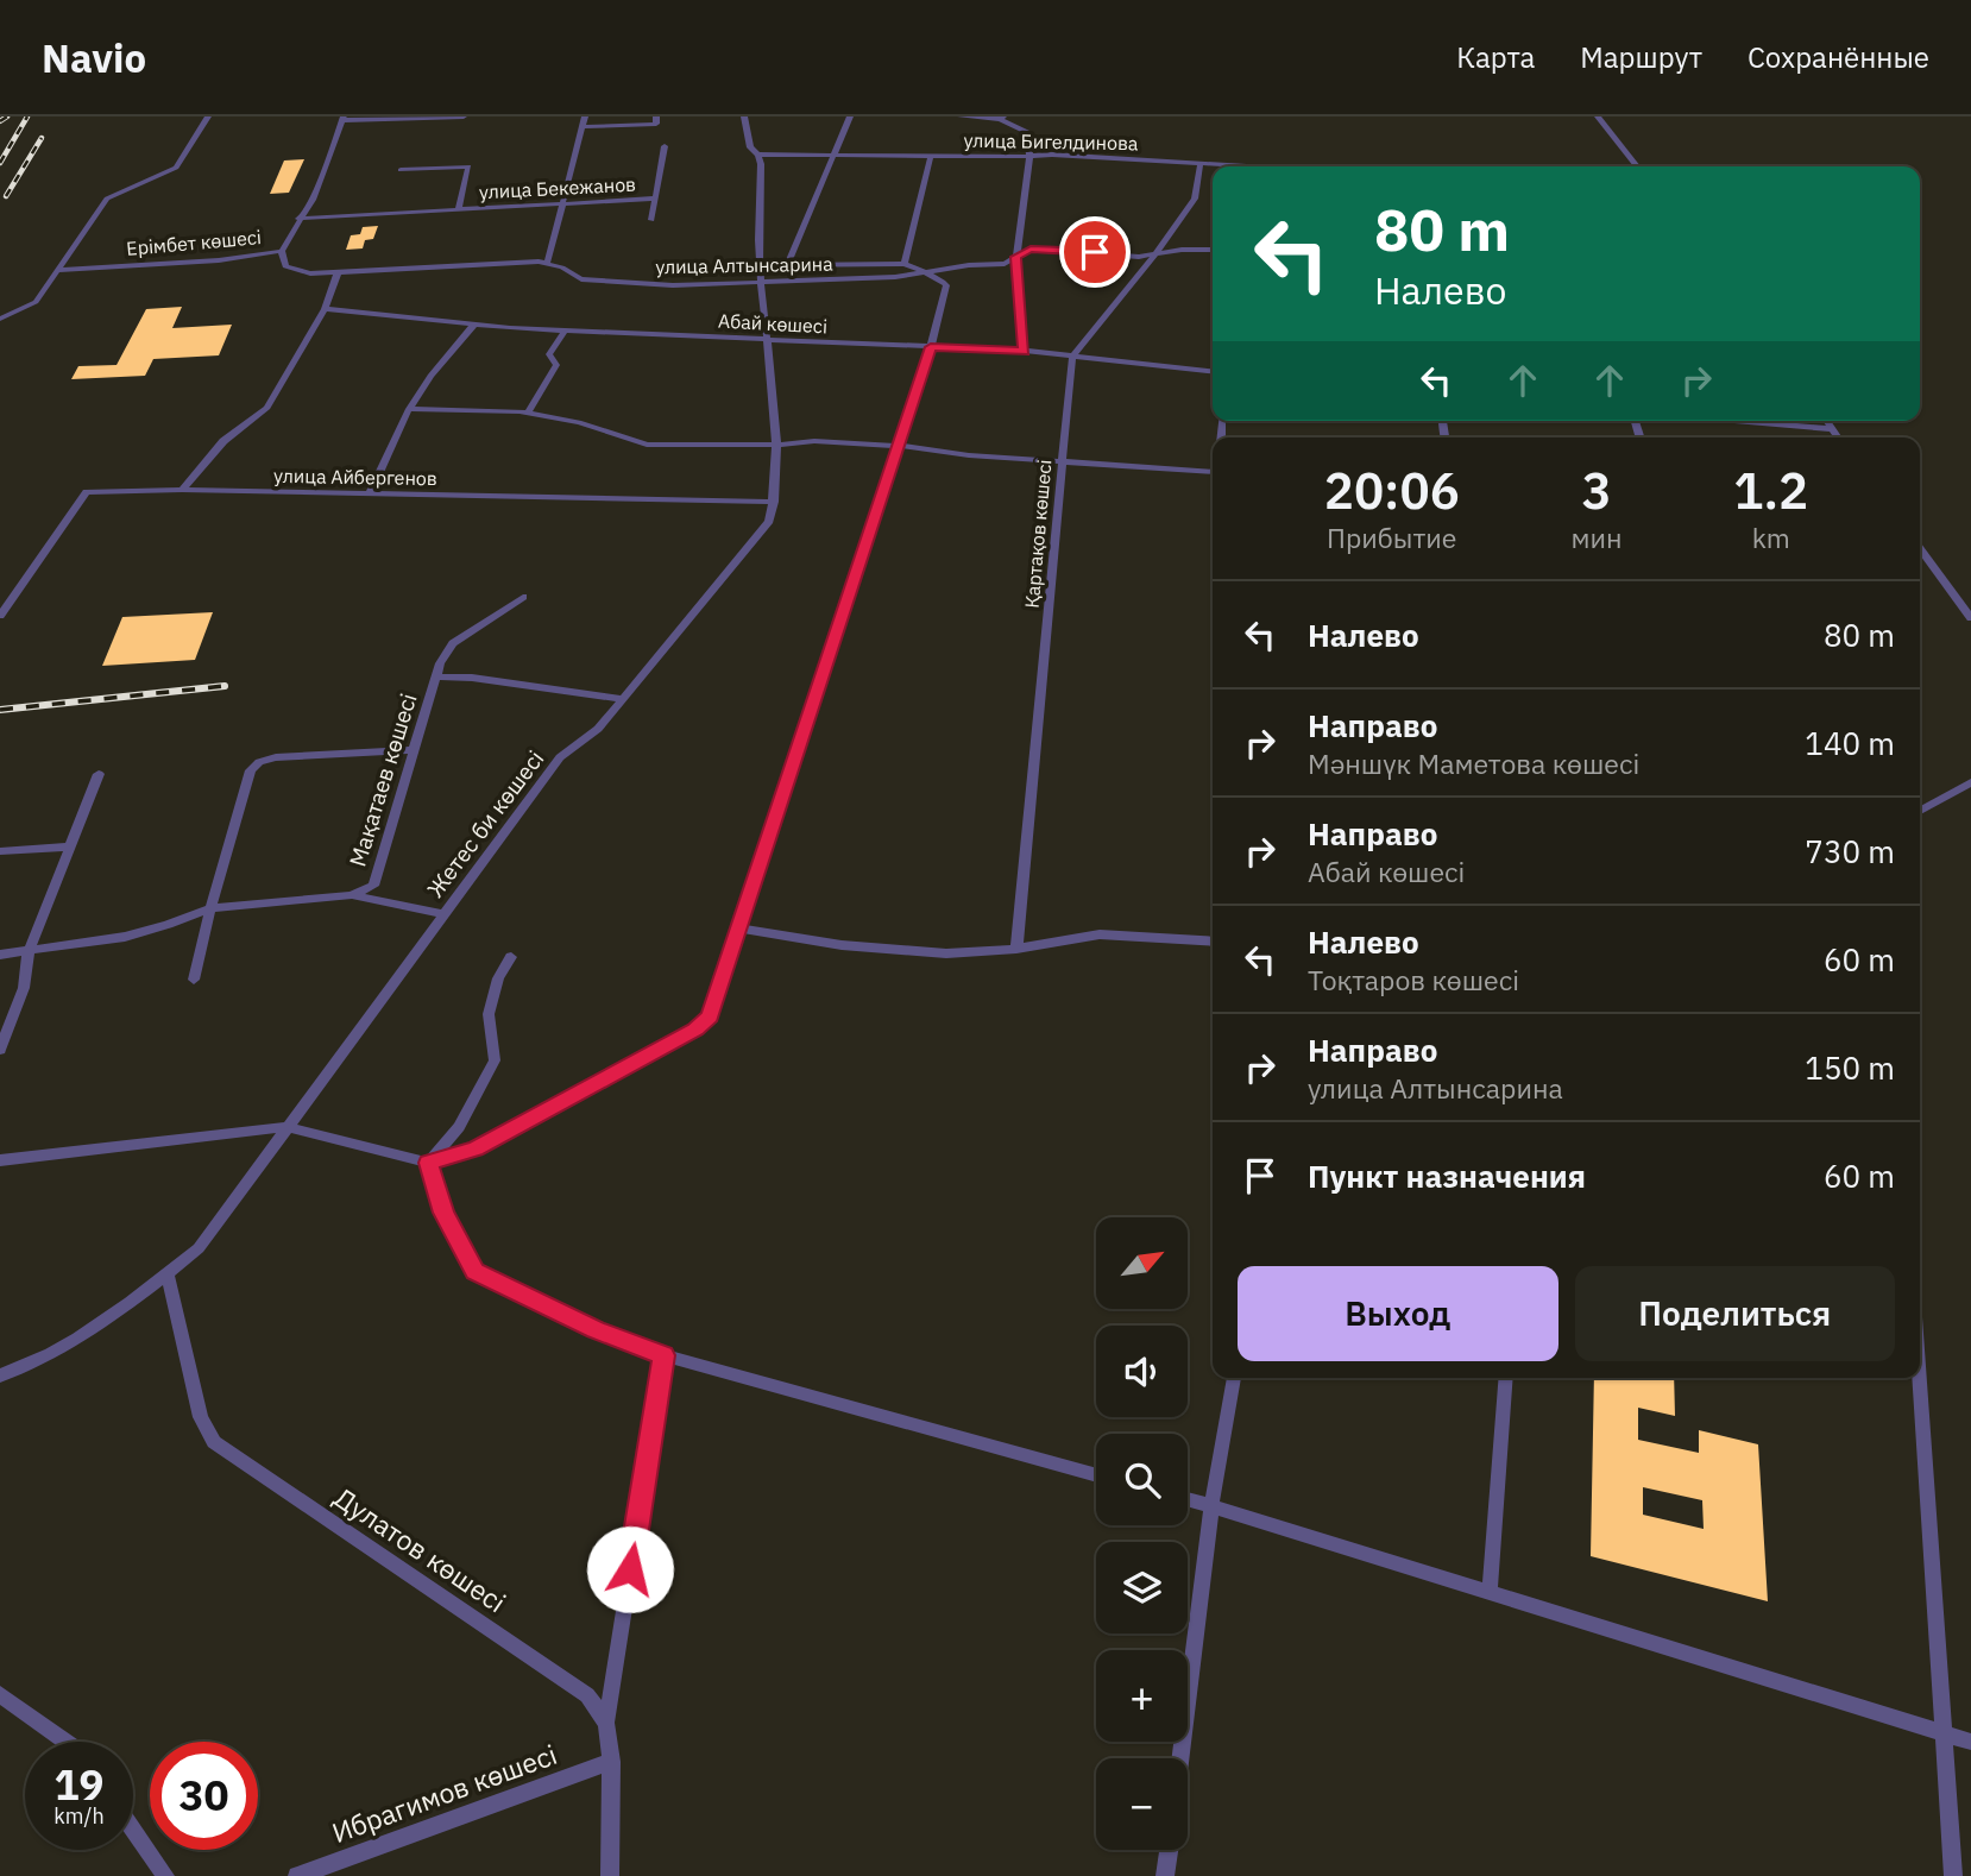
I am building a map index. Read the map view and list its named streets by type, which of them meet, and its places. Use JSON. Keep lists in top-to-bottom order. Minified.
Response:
{"streets":{"street":["улица Бигелдинова","улица Бекежанов","Ерімбет көшесі","улица Алтынсарина","Абай көшесі","улица Айбергенов","Қартақов көшесі","Мақатаев көшесі","Жетес би көшесі","Дулатов көшесі","Ибрагимов көшесі"]},"crossings":[["улица Бигелдинова","Жетес би көшесі"],["улица Бекежанов","Ерімбет көшесі"],["Ерімбет көшесі","улица Алтынсарина"],["улица Алтынсарина","Жетес би көшесі"],["Абай көшесі","Қартақов көшесі"],["Абай көшесі","Жетес би көшесі"],["улица Айбергенов","Жетес би көшесі"],["Жетес би көшесі","Дулатов көшесі"]],"north":"top right","page":{"header":"Navio","nav":["Карта","Маршрут","Сохранённые"],"turn":["80 m","Налево"],"eta":["20:06","Прибытие","3","мин","1.2","km"],"list":[{"name":"Налево","value":"80 m"},{"name":"Направо","note":"Мәншүк Маметова көшесі","value":"140 m"},{"name":"Направо","note":"Абай көшесі","value":"730 m"},{"name":"Налево","note":"Тоқтаров көшесі","value":"60 m"},{"name":"Направо","note":"улица Алтынсарина","value":"150 m"},{"name":"Пункт назначения","value":"60 m"}],"map_buttons":["+","−"],"buttons":["Выход","Поделиться"],"speed":"19 km/h","limit":"30"}}
